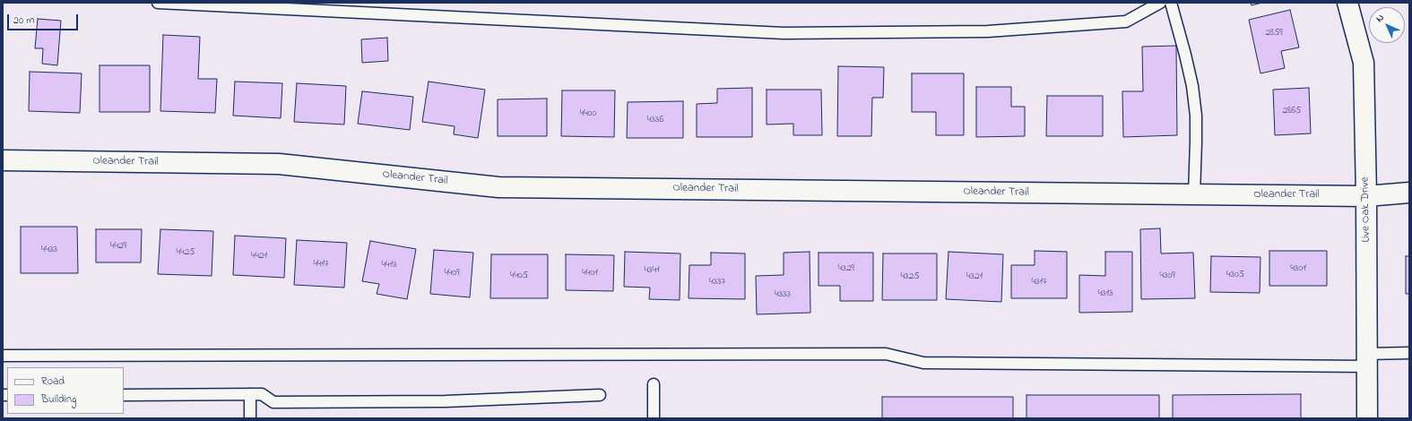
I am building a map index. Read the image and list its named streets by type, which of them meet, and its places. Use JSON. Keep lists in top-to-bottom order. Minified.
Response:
{"streets":{"street":["Oleander Trail","Live Oak Drive"]},"crossings":[["Oleander Trail","Live Oak Drive"]],"house_numbers":["2859","2865","4400","4336","4429","4433","4425","4421","4417","4413","4329","4301","4341","4409","4401","4305","4405","4309","4325","4321","4337","4317","4313","4333"],"legend":["Road","Building"],"scale_bar":"20 m","north":"top left"}
